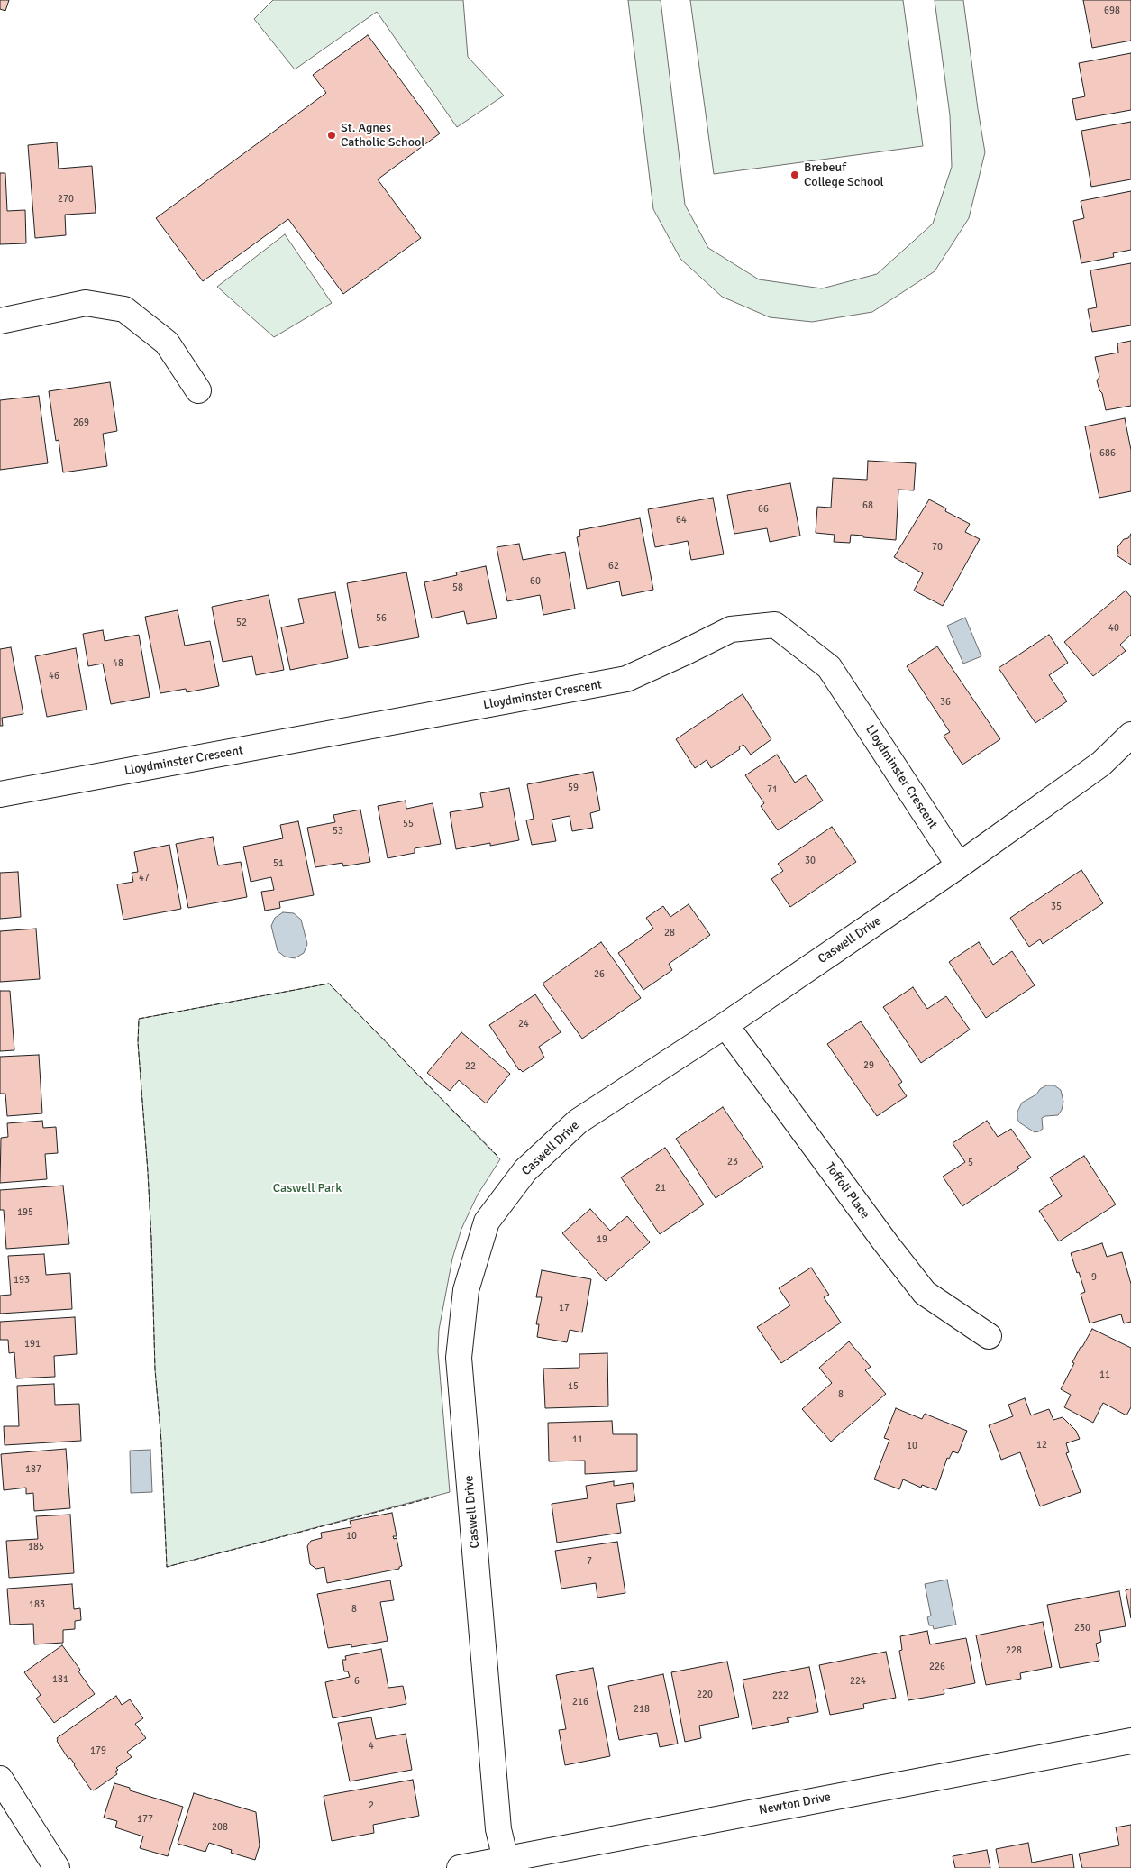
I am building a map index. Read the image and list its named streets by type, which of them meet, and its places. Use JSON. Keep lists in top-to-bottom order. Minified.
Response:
{"streets":{"street":["Lloydminster Crescent","Caswell Drive","Toffoli Place","Newton Drive"]},"crossings":[["Lloydminster Crescent","Caswell Drive"],["Caswell Drive","Toffoli Place"],["Caswell Drive","Newton Drive"]],"parks":["Caswell Park"],"places":["St. Agnes Catholic School","Brebeuf College School"],"house_numbers":["698","270","269","686","68","66","64","70","62","60","58","56","52","40","48","46","36","59","71","55","53","30","51","47","35","28","26","24","29","22","23","5","21","195","19","9","193","17","191","11","15","8","11","12","10","187","10","185","7","183","8","230","228","226","181","6","224","220","222","216","218","4","179","2","177","208"]}
